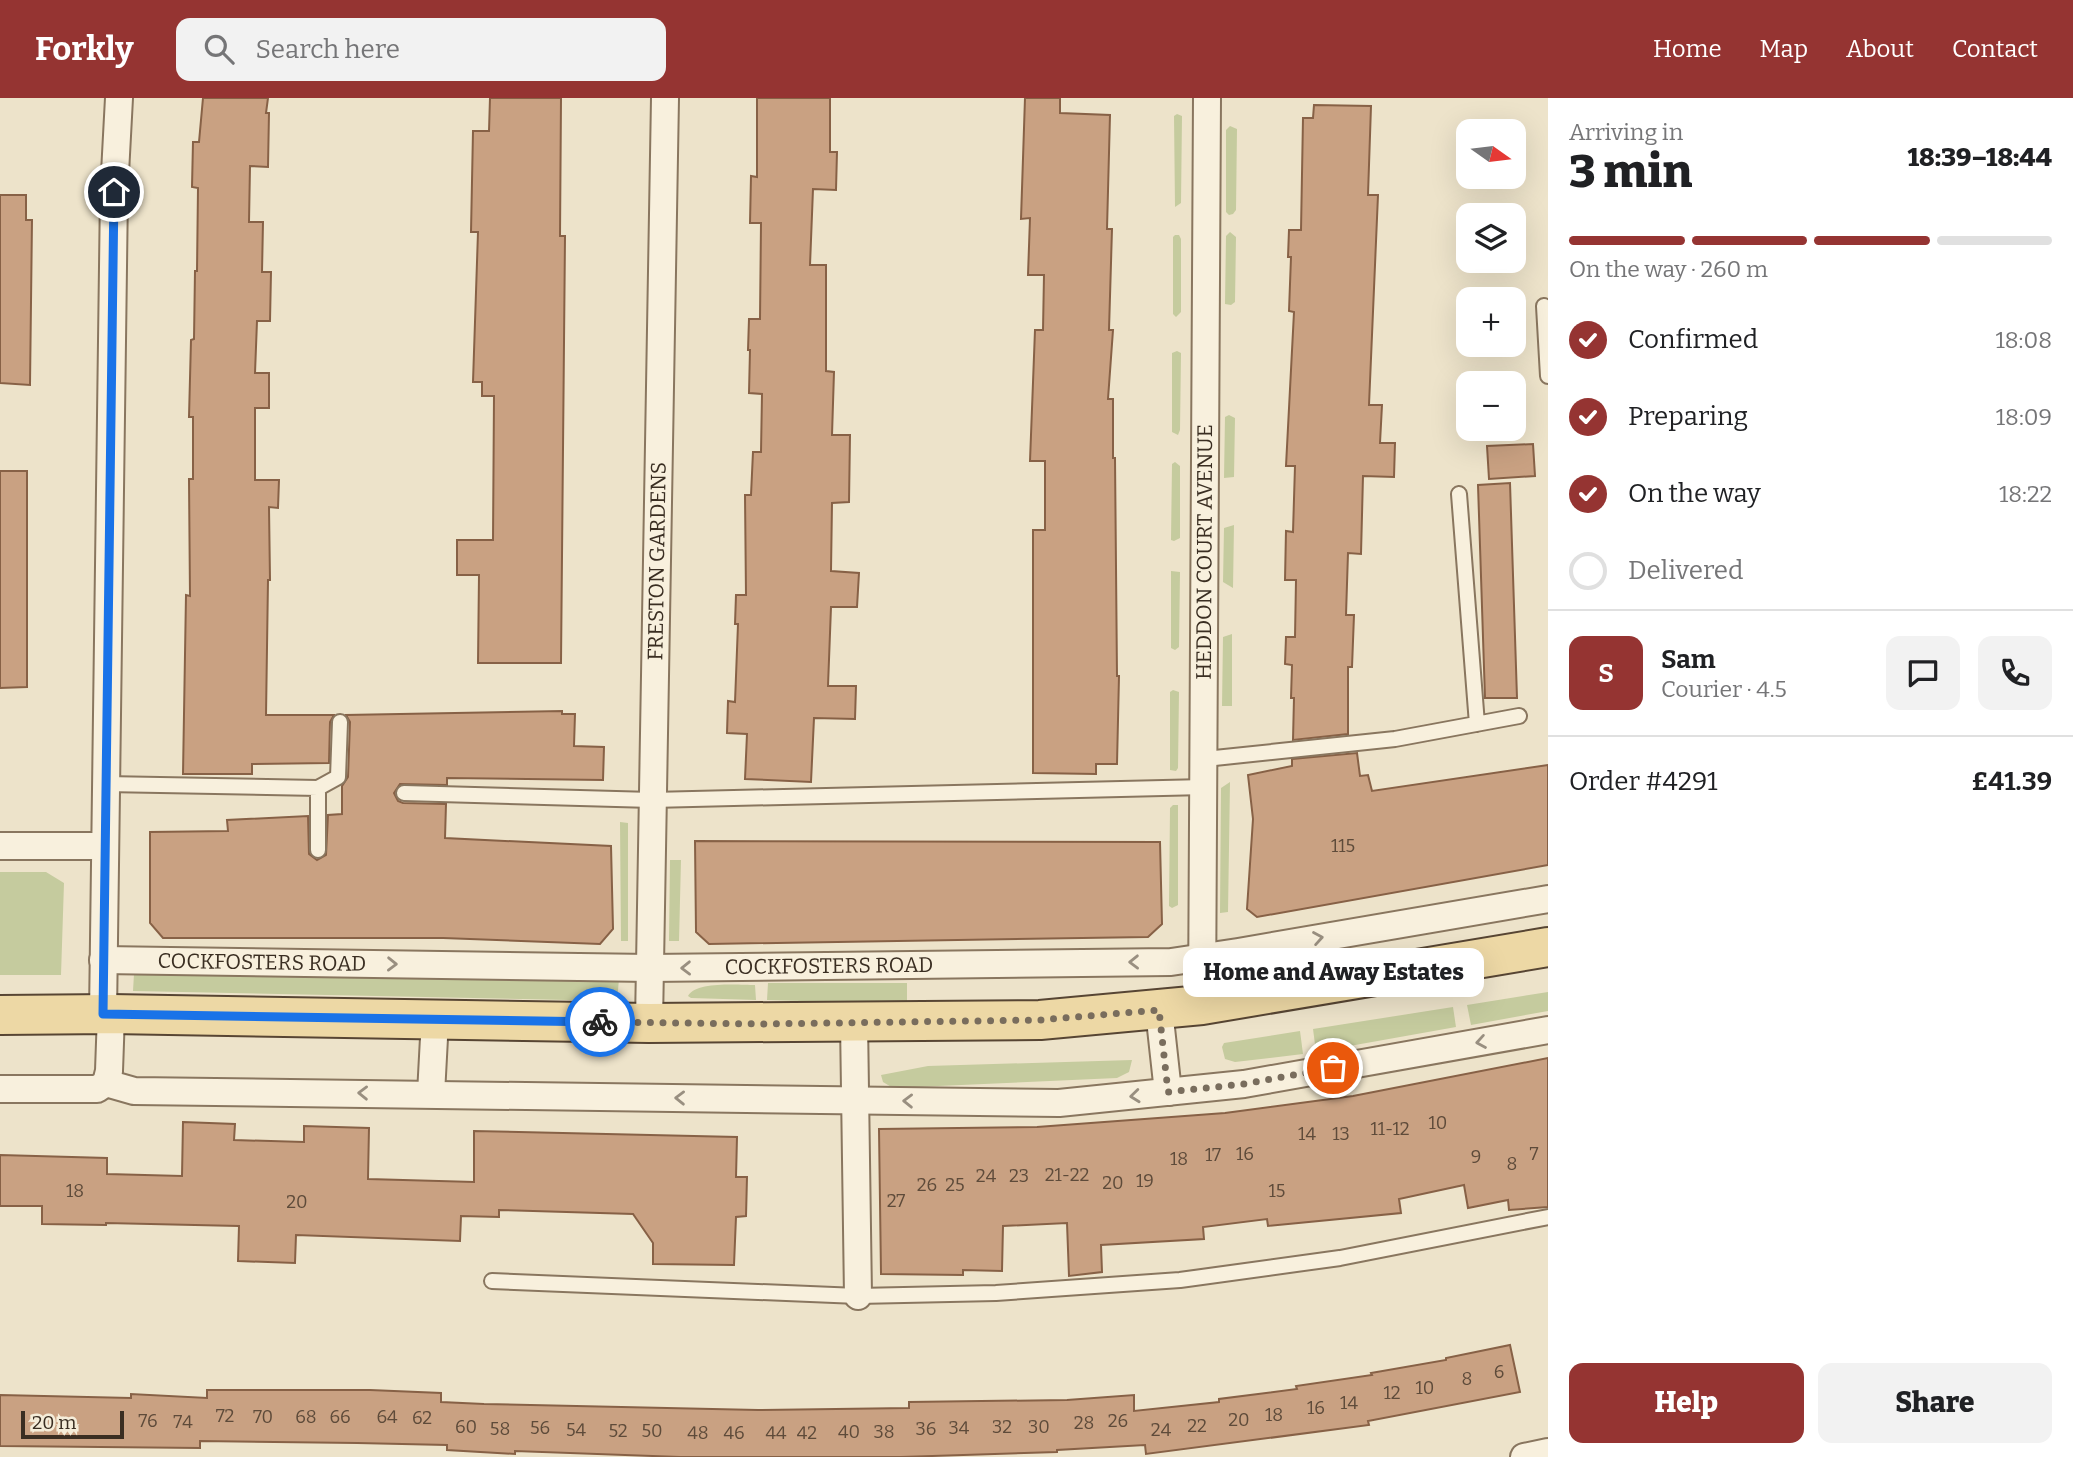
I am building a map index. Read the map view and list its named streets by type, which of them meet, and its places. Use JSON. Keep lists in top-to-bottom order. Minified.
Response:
{"streets":{"street":["HEDDON COURT AVENUE","FRESTON GARDENS","COCKFOSTERS ROAD"]},"crossings":[["HEDDON COURT AVENUE","COCKFOSTERS ROAD"],["FRESTON GARDENS","COCKFOSTERS ROAD"]],"places":["Home and Away Estates"],"house_numbers":["115","10","11-12","14","13","16","7","17","9","18","8","21-22","24","23","19","20","26","25","18","15","27","20","6","8","10","12","14","16","18","72","70","68","66","64","62","20","76","26","74","28","22","60","32","30","56","34","58","36","54","24","52","50","40","38","48","46","44","42"],"scale_bar":"20 m","north":"right","page":{"header":"Forkly","search":"Search here","nav":["Home","Map","About","Contact"],"heading":["3 min","Arriving in","18:39–18:44"],"panel":["Sam","Courier · 4.5","Order #4291","£41.39"],"map_buttons":["+","−"],"bar":"On the way · 260 m","list":[["Confirmed","18:08"],["Preparing","18:09"],["On the way","18:22"],"Delivered"],"round":"S","bubble":"Home and Away Estates","buttons":["Help","Share"],"scale":"20 m"}}
